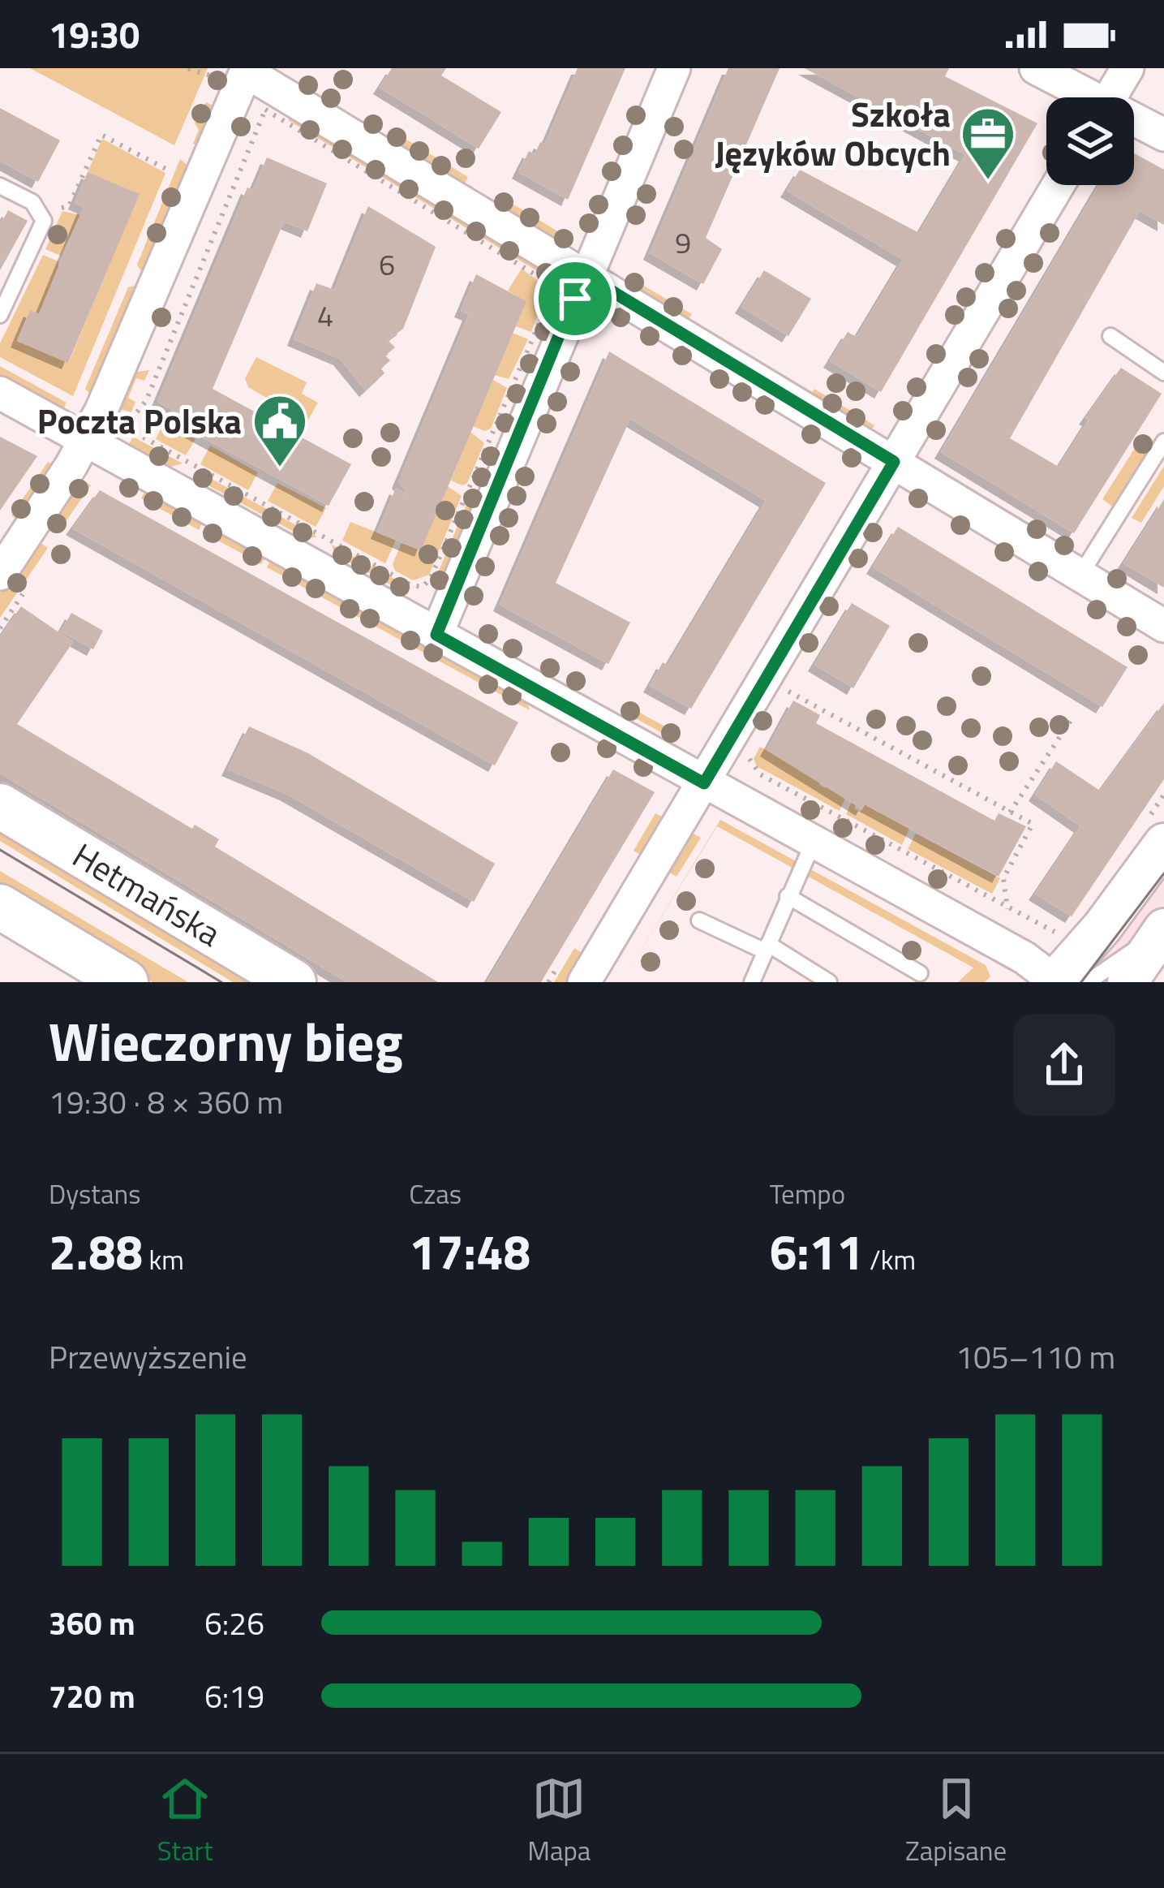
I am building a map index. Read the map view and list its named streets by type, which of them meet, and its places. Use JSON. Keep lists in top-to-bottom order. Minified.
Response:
{"streets":{"main road":["Hetmańska"]},"places":{"office":["Szkoła Języków Obcych"],"public building":["Poczta Polska"]},"house_numbers":["9","6","4"],"page":{"status":"19:30","heading":["Wieczorny bieg","19:30 · 8 × 360 m"],"stats":[["Dystans","2.88 km"],["Czas","17:48"],["Tempo","6:11 /km"]],"chart":["Przewyższenie","105–110 m"],"list":[{"name":"360 m","note":"6:26"},{"name":"720 m","note":"6:19"}],"tabs":["Start","Mapa","Zapisane"]}}
